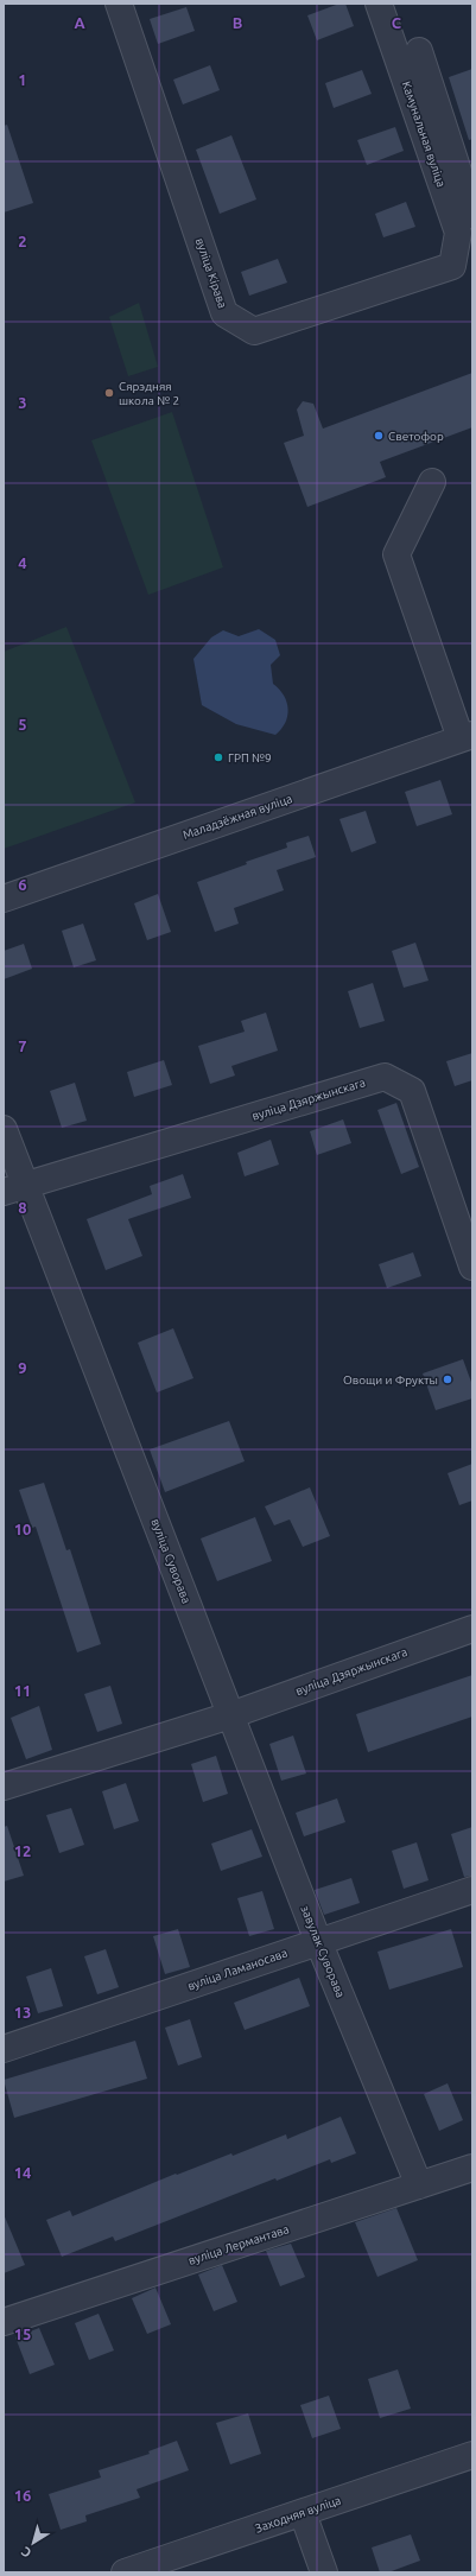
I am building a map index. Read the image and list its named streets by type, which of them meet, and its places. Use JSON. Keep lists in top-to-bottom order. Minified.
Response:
{"streets":{"street":["Камунальная вуліца","вуліца Кірава","Маладзёжная вуліца","вуліца Дзяржынскага","вуліца Суворава","завулак Суворава","вуліца Ламаносава","вуліца Лермантава","Заходняя вуліца"]},"crossings":[["Камунальная вуліца","вуліца Кірава"],["вуліца Дзяржынскага","вуліца Суворава"],["вуліца Дзяржынскага","завулак Суворава"],["вуліца Суворава","завулак Суворава"],["завулак Суворава","вуліца Ламаносава"],["завулак Суворава","вуліца Лермантава"]],"places":["Сярэдняя школа № 2","Светофор","ГРП №9","Овощи и Фрукты"],"north":"bottom left","grid":{"columns":["A","B","C"],"rows":["1","2","3","4","5","6","7","8","9","10","11","12","13","14","15","16"]}}
